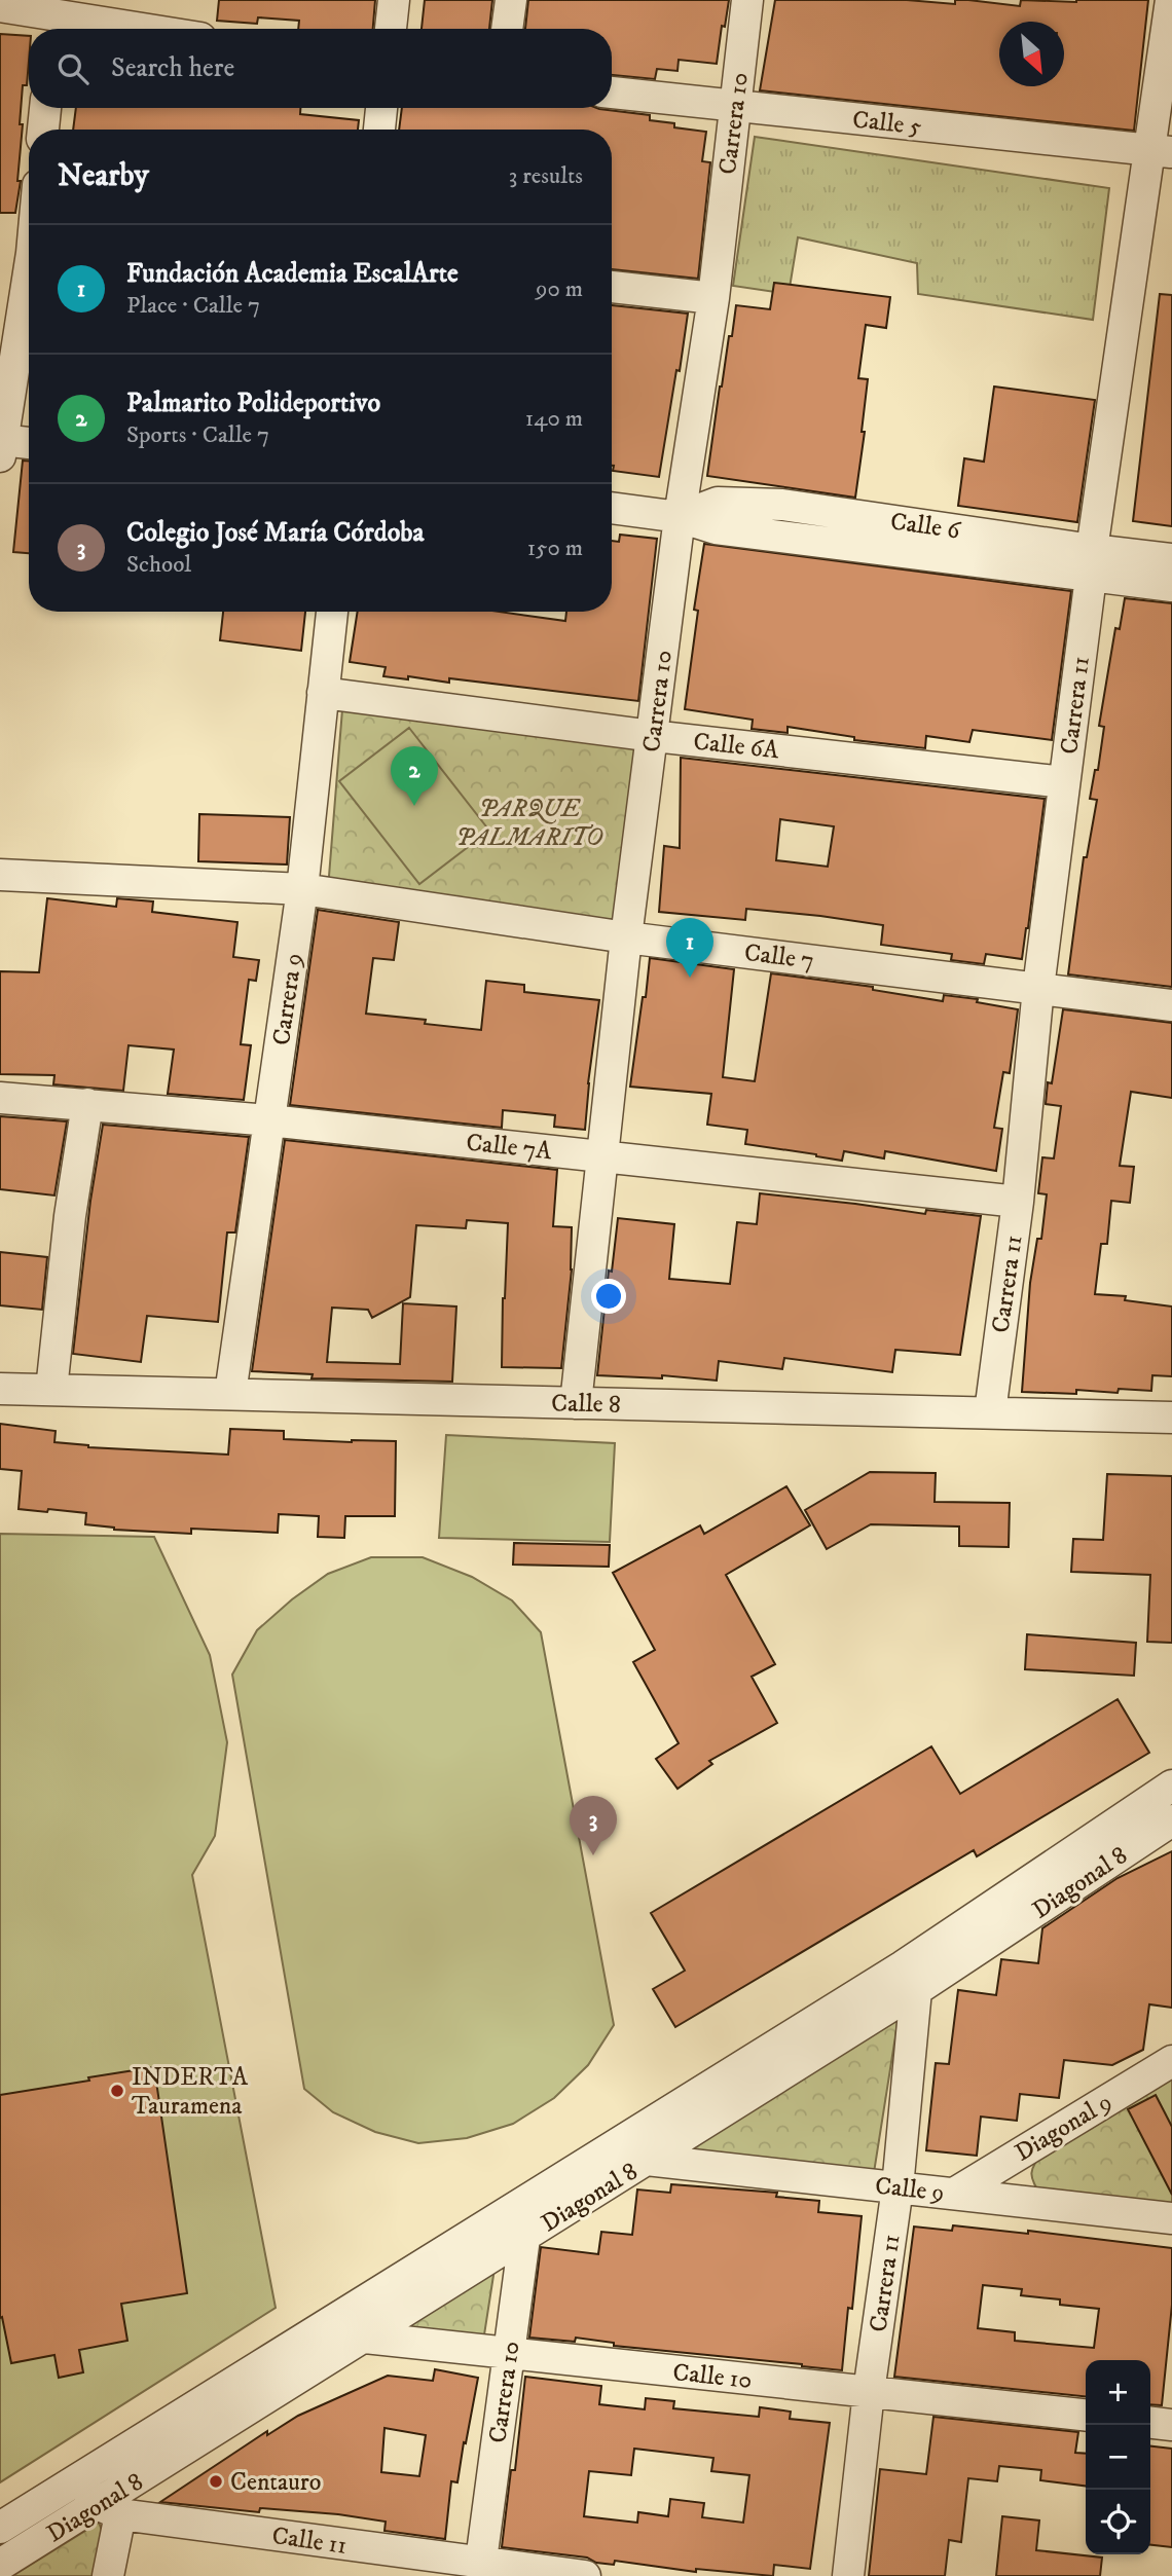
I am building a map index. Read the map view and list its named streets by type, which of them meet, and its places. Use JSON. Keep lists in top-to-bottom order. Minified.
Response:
{"streets":{"street":["Calle 5","Carrera 10","Calle 6","Carrera 11","Calle 6A","Calle 7","Carrera 9","Calle 7A","Calle 8","Diagonal 8","Diagonal 9","Calle 9","Calle 10","Calle 11"]},"crossings":[["Calle 5","Carrera 10"],["Calle 5","Carrera 11"],["Carrera 10","Calle 6"],["Carrera 10","Calle 6A"],["Carrera 10","Calle 7"],["Carrera 10","Calle 7A"],["Carrera 10","Calle 8"],["Carrera 10","Diagonal 8"],["Carrera 10","Calle 10"],["Carrera 10","Calle 11"],["Calle 6","Carrera 11"],["Carrera 11","Calle 6A"],["Carrera 11","Calle 7"],["Carrera 11","Calle 7A"],["Carrera 11","Calle 8"],["Carrera 11","Diagonal 8"],["Carrera 11","Calle 9"],["Carrera 11","Calle 10"],["Calle 6A","Carrera 9"],["Calle 7","Carrera 9"],["Carrera 9","Calle 7A"],["Carrera 9","Calle 8"],["Diagonal 8","Calle 9"],["Diagonal 8","Calle 10"],["Diagonal 8","Calle 11"],["Diagonal 9","Calle 9"]],"parks":["PARQUE PALMARITO"],"places":["INDERTA Tauramena","Centauro"],"north":"bottom right","page":{"search":"Search here","heading":["Nearby","3 results"],"list":[{"mark":"1","name":"Fundación Academia EscalArte","note":"Place · Calle 7","value":"90 m"},{"mark":"2","name":"Palmarito Polideportivo","note":"Sports · Calle 7","value":"140 m"},{"mark":"3","name":"Colegio José María Córdoba","note":"School","value":"150 m"}],"pins":["2","1","3"],"map_buttons":["+","−"]}}
